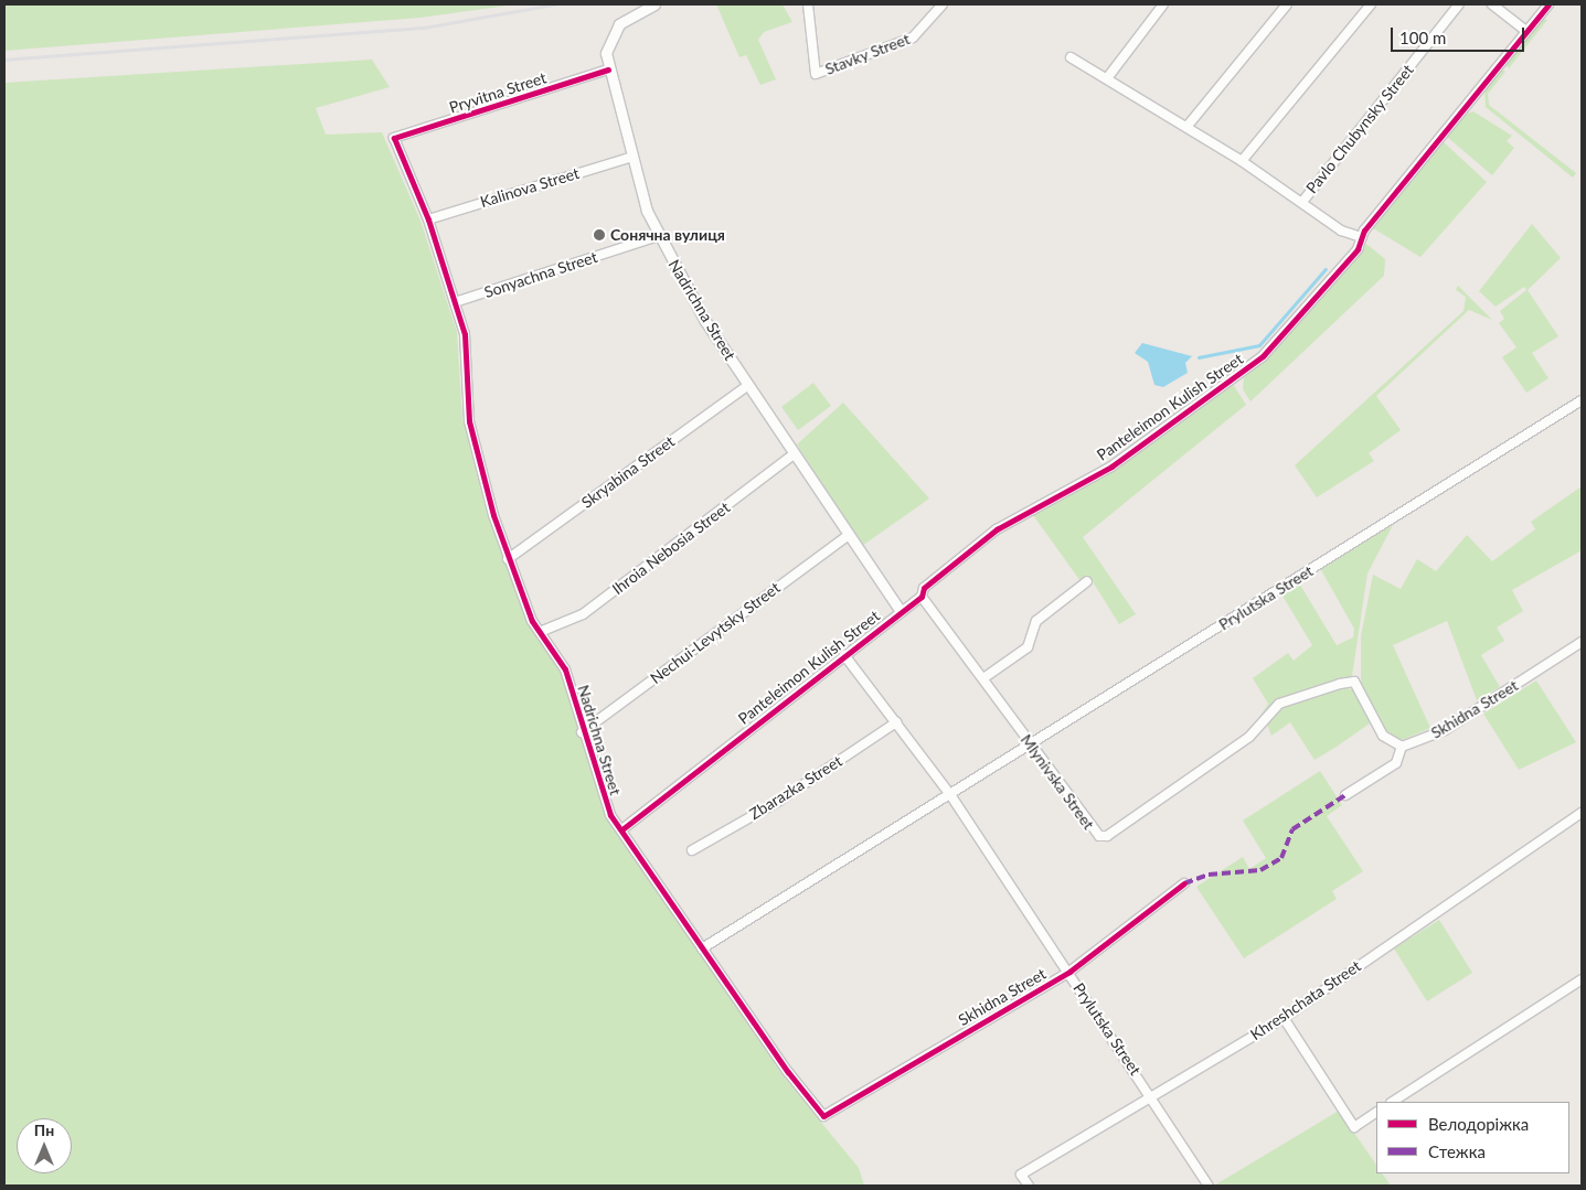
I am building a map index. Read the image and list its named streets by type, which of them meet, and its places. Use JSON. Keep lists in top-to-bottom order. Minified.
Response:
{"streets":{"street":["Stavky Street","Pryvitna Street","Pavlo Chubynsky Street","Kalinova Street","Sonyachna Street","Nadrichna Street","Panteleimon Kulish Street","Skryabina Street","Ihroia Nebosia Street","Prylutska Street","Nechui-Levytsky Street","Skhidna Street","Mlynivska Street","Zbarazka Street","Khreshchata Street"]},"crossings":[["Pryvitna Street","Nadrichna Street"],["Kalinova Street","Nadrichna Street"],["Sonyachna Street","Nadrichna Street"],["Nadrichna Street","Panteleimon Kulish Street"],["Nadrichna Street","Skryabina Street"],["Nadrichna Street","Ihroia Nebosia Street"],["Nadrichna Street","Prylutska Street"],["Nadrichna Street","Nechui-Levytsky Street"],["Nadrichna Street","Skhidna Street"],["Panteleimon Kulish Street","Prylutska Street"],["Panteleimon Kulish Street","Mlynivska Street"],["Prylutska Street","Skhidna Street"],["Prylutska Street","Mlynivska Street"],["Prylutska Street","Zbarazka Street"],["Prylutska Street","Khreshchata Street"],["Skhidna Street","Mlynivska Street"]],"places":["Сонячна вулиця"],"legend":["Велодоріжка","Стежка"],"scale_bar":"100 m","north":"top"}
